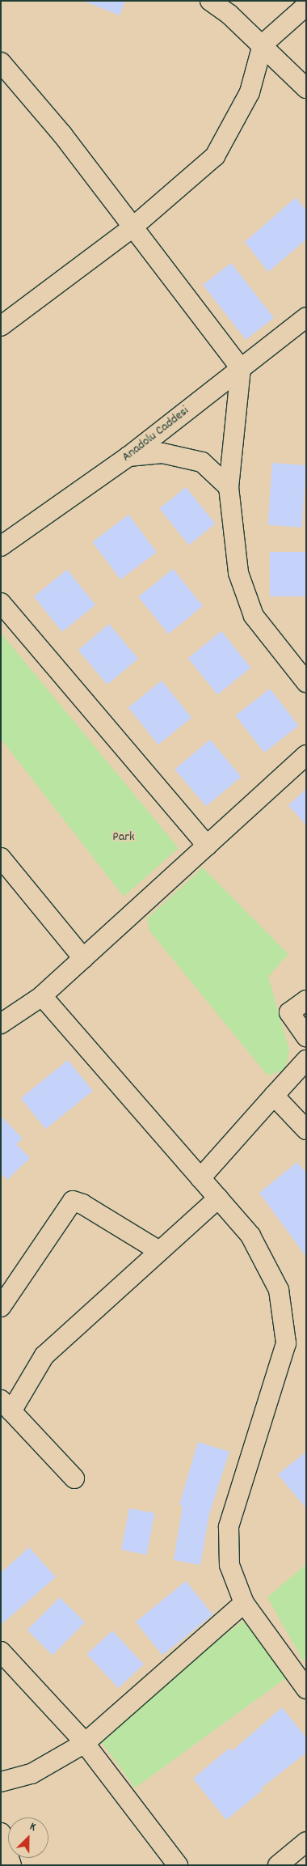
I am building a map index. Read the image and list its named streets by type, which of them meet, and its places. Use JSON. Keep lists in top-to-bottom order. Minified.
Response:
{"streets":{"street":["Anadolu Caddesi"]},"parks":["Park"],"north":"top right"}
